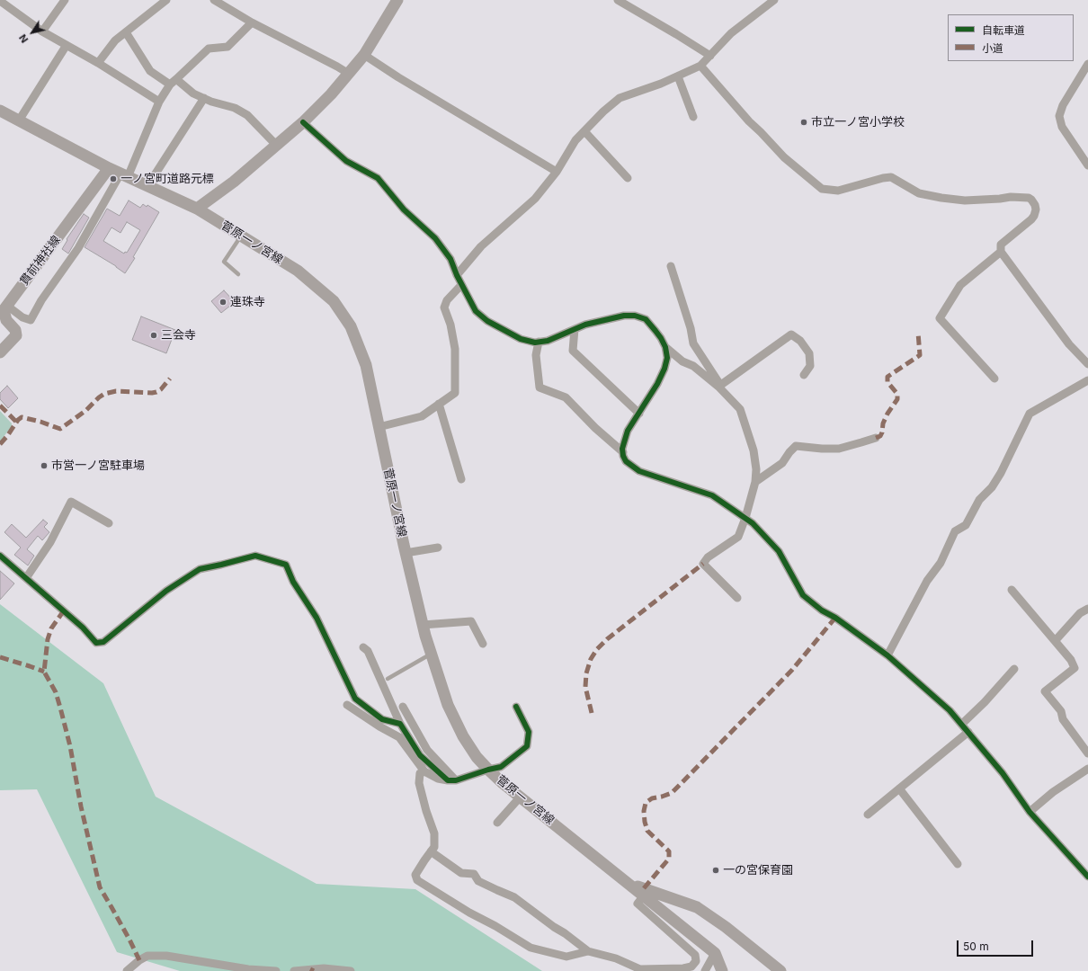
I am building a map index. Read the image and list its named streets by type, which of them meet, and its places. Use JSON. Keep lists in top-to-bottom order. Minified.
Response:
{"streets":{"main road":["菅原一ノ宮線","貫前神社線"]},"crossings":[["菅原一ノ宮線","貫前神社線"]],"places":["市立一ノ宮小学校","一ノ宮町道路元標","連珠寺","三会寺","市営一ノ宮駐車場","一の宮保育園"],"legend":["自転車道","小道"],"scale_bar":"50 m","north":"bottom left"}
